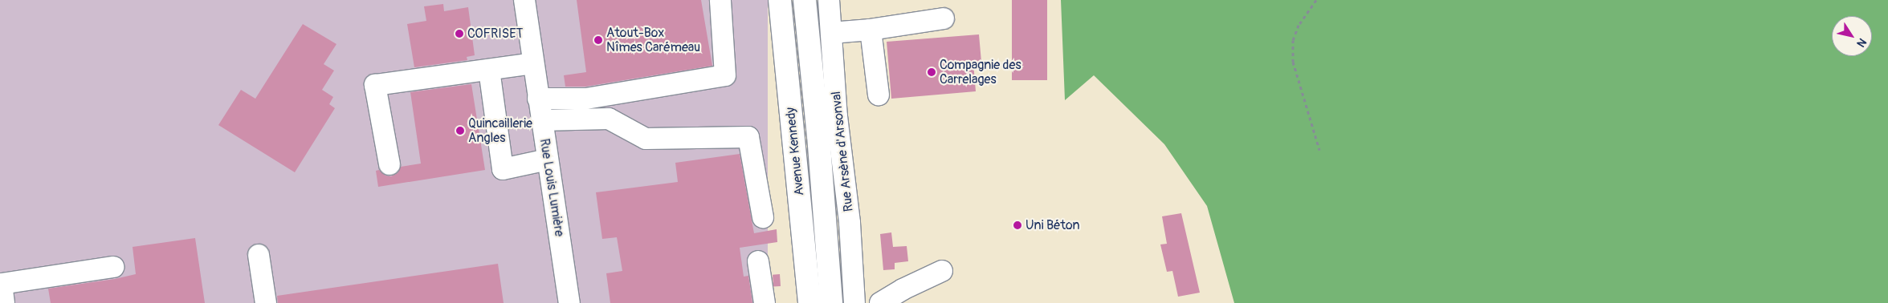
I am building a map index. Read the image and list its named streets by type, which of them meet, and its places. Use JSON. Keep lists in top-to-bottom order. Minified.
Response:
{"streets":{"main road":["Avenue Kennedy"],"street":["Rue Arsène d'Arsonval","Rue Louis Lumière"]},"places":["COFRISET","Atout-Box Nîmes Carémeau","Compagnie des Carrelages","Quincaillerie Angles","Uni Béton"],"north":"bottom right"}
